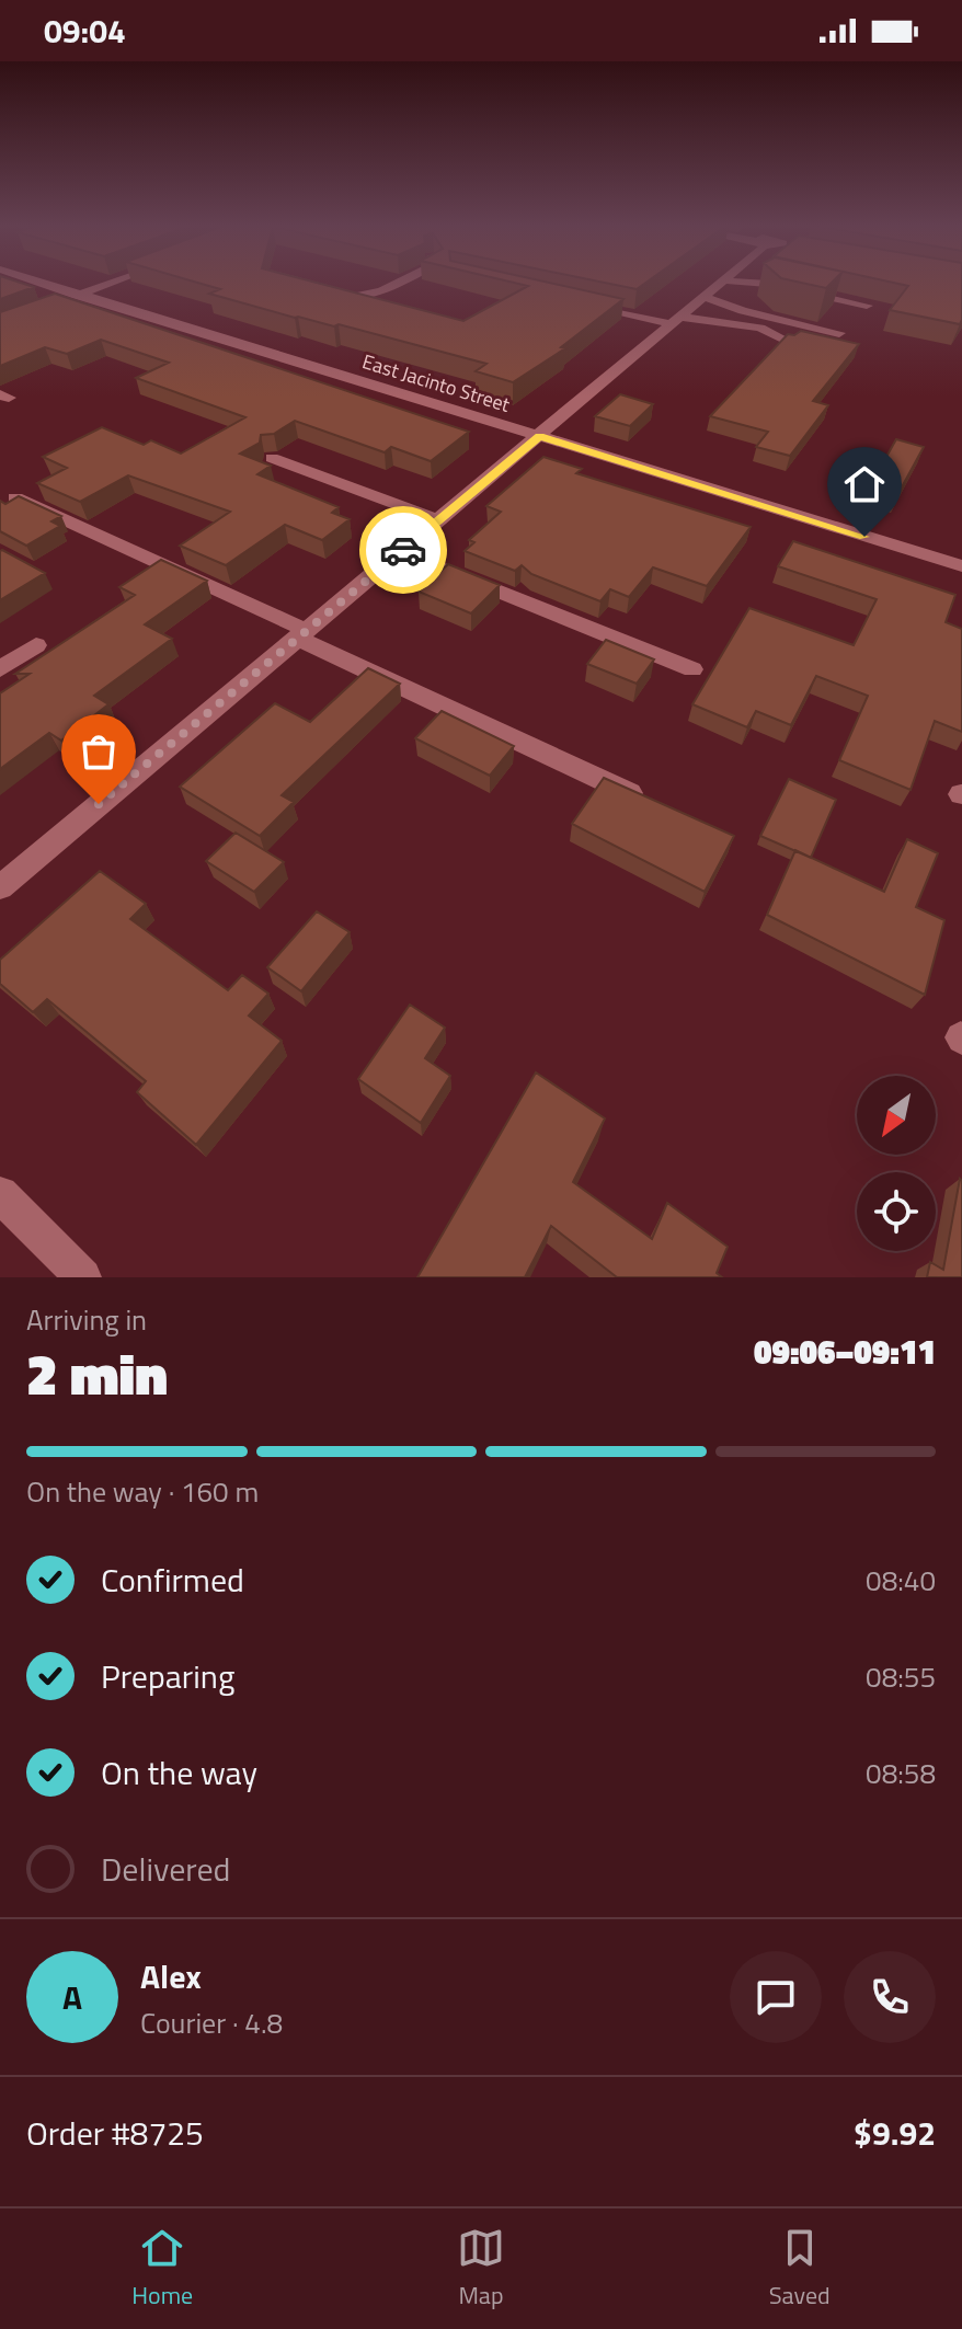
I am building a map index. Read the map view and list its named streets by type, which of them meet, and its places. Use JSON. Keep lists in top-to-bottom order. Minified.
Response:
{"streets":{"street":["East Jacinto Street"]},"north":"bottom left","page":{"status":"09:04","heading":["2 min","Arriving in","09:06–09:11"],"panel":["Alex","Courier · 4.8","Order #8725","$9.92"],"bar":"On the way · 160 m","list":[["Confirmed","08:40"],["Preparing","08:55"],["On the way","08:58"],"Delivered"],"round":"A","tabs":["Home","Map","Saved"]}}
